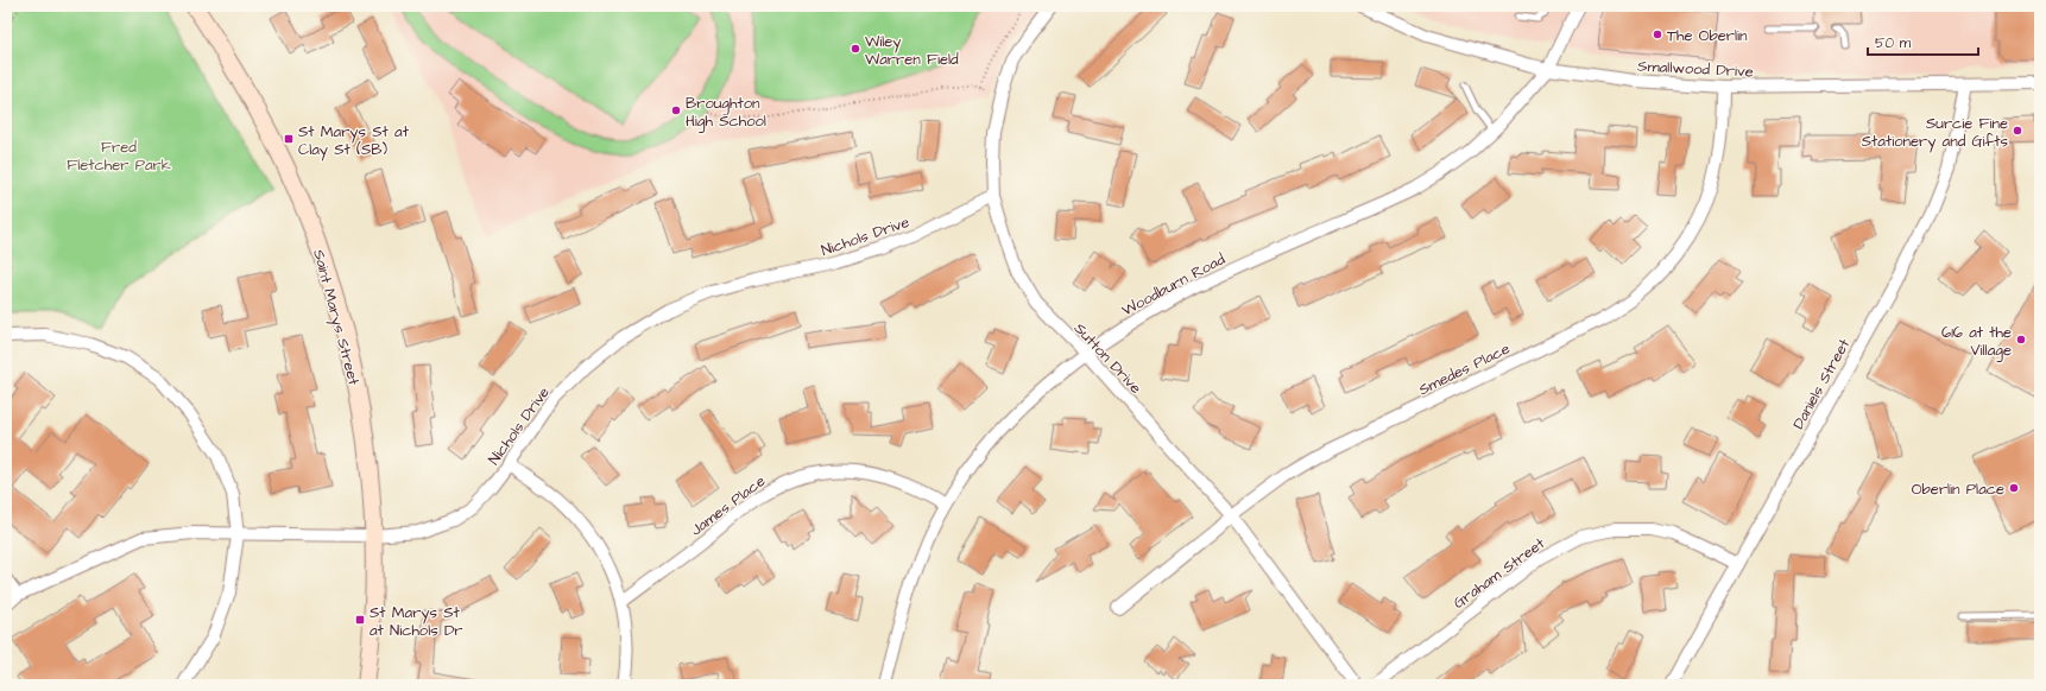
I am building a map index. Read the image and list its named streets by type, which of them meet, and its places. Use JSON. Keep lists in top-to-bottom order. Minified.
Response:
{"streets":{"main road":["Saint Marys Street"],"street":["Smallwood Drive","Nichols Drive","Woodburn Road","Sutton Drive","Smedes Place","Daniels Street","James Place","Graham Street"]},"crossings":[["Smallwood Drive","Woodburn Road"],["Smallwood Drive","Smedes Place"],["Smallwood Drive","Daniels Street"],["Nichols Drive","Saint Marys Street"],["Nichols Drive","Sutton Drive"],["Woodburn Road","Sutton Drive"],["Woodburn Road","James Place"],["Sutton Drive","Smedes Place"],["Daniels Street","Graham Street"]],"parks":["Fred Fletcher Park"],"places":{"other":["The Oberlin","Wiley Warren Field","Broughton High School","Surcie Fine Stationery and Gifts","616 at the Village","Oberlin Place"],"transit":["St Marys St at Clay St (SB)","St Marys St at Nichols Dr"]},"scale_bar":"50 m"}
